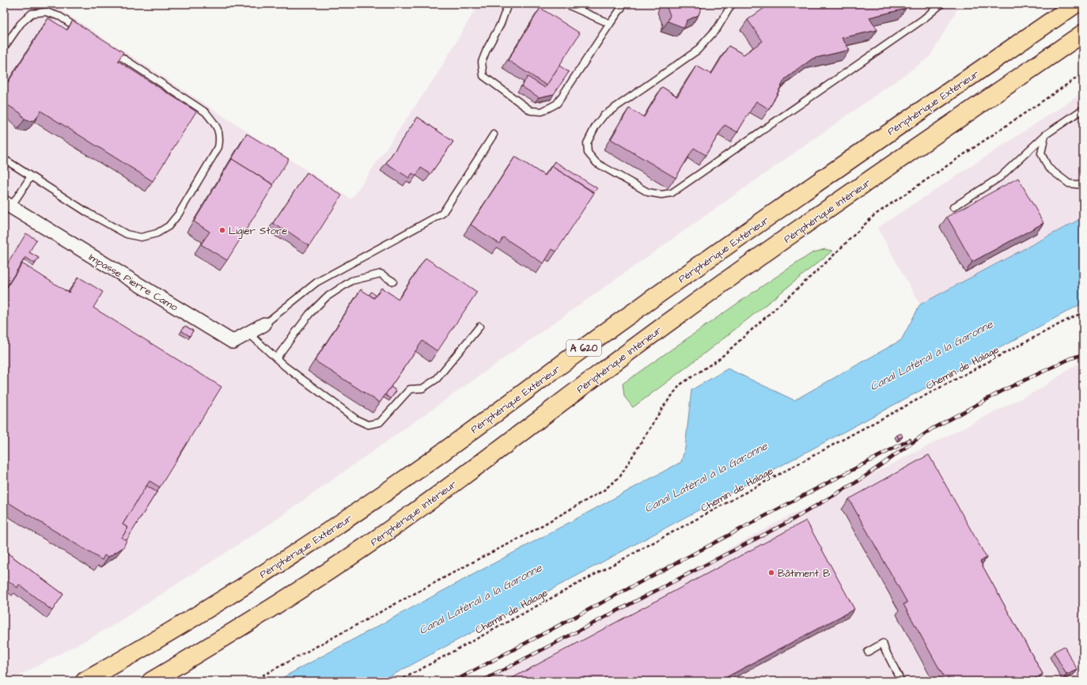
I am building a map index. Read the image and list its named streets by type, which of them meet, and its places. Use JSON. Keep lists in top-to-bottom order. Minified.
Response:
{"streets":{"highway":["Périphérique Extérieur","Périphérique Intérieur","A 620"],"street":["Impasse Pierre Camo"],"path":["Chemin de Halage"]},"water":["Canal Latéral à la Garonne"],"places":["Ligier Store","Bâtiment B"]}
